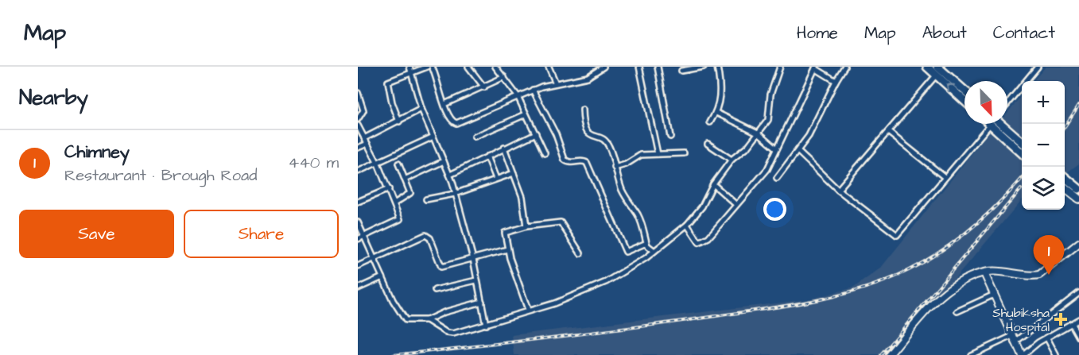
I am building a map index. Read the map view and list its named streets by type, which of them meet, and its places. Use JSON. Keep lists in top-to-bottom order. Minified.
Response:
{"places":{"health":["Shubiksha Hospital"]},"north":"bottom right","page":{"header":"Map","nav":["Home","Map","About","Contact"],"heading":"Nearby","map_buttons":["+","−"],"list":[{"mark":"1","name":"Chimney","note":"Restaurant · Brough Road","value":"440 m"}],"buttons":["Save","Share"],"pins":"1"}}
